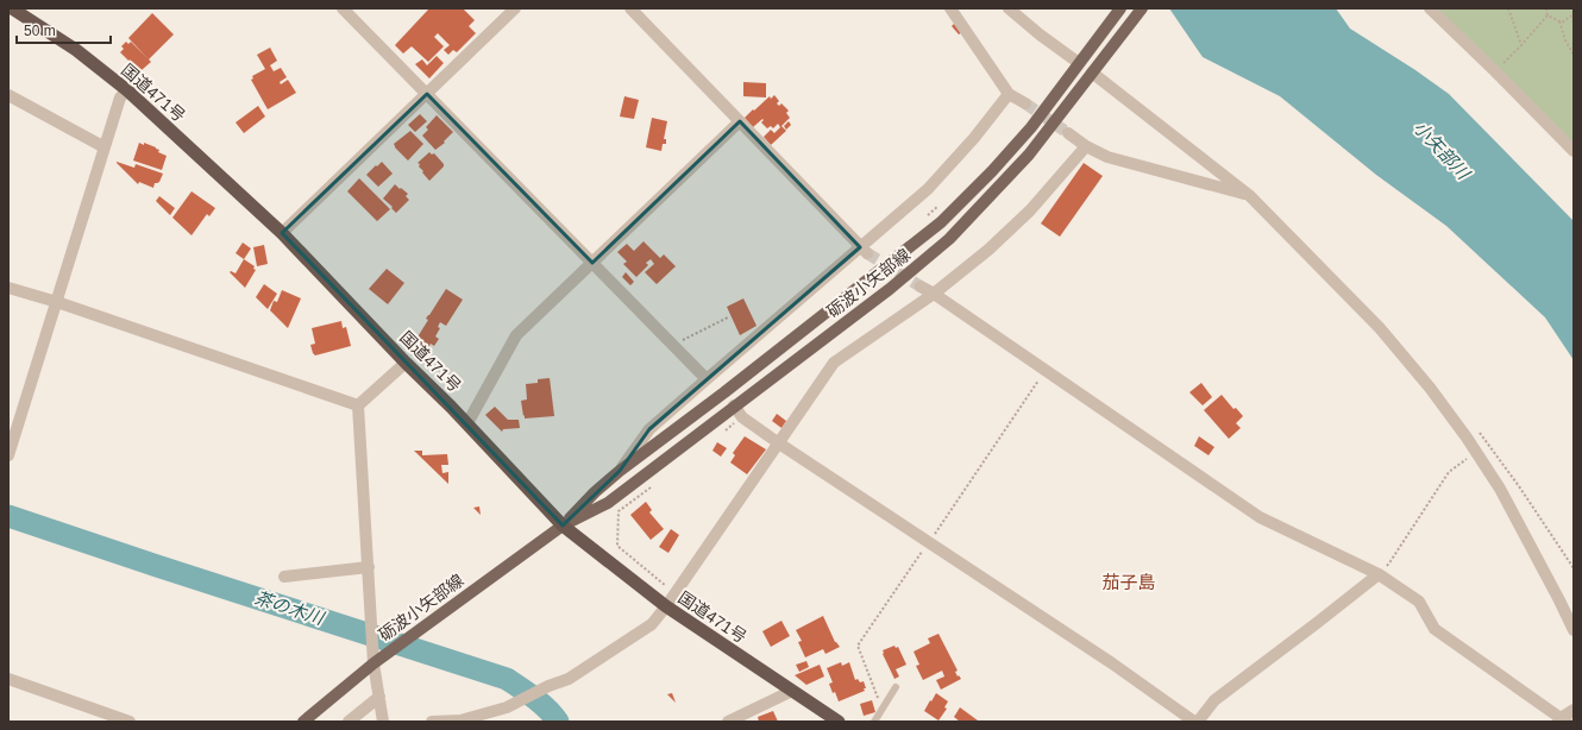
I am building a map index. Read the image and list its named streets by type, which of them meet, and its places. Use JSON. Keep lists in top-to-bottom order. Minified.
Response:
{"streets":{"highway":["国道471号"],"main road":["砺波小矢部線"]},"crossings":[["国道471号","砺波小矢部線"]],"districts":["茄子島"],"water":["小矢部川","茶の木川"],"scale_bar":"50 m"}
